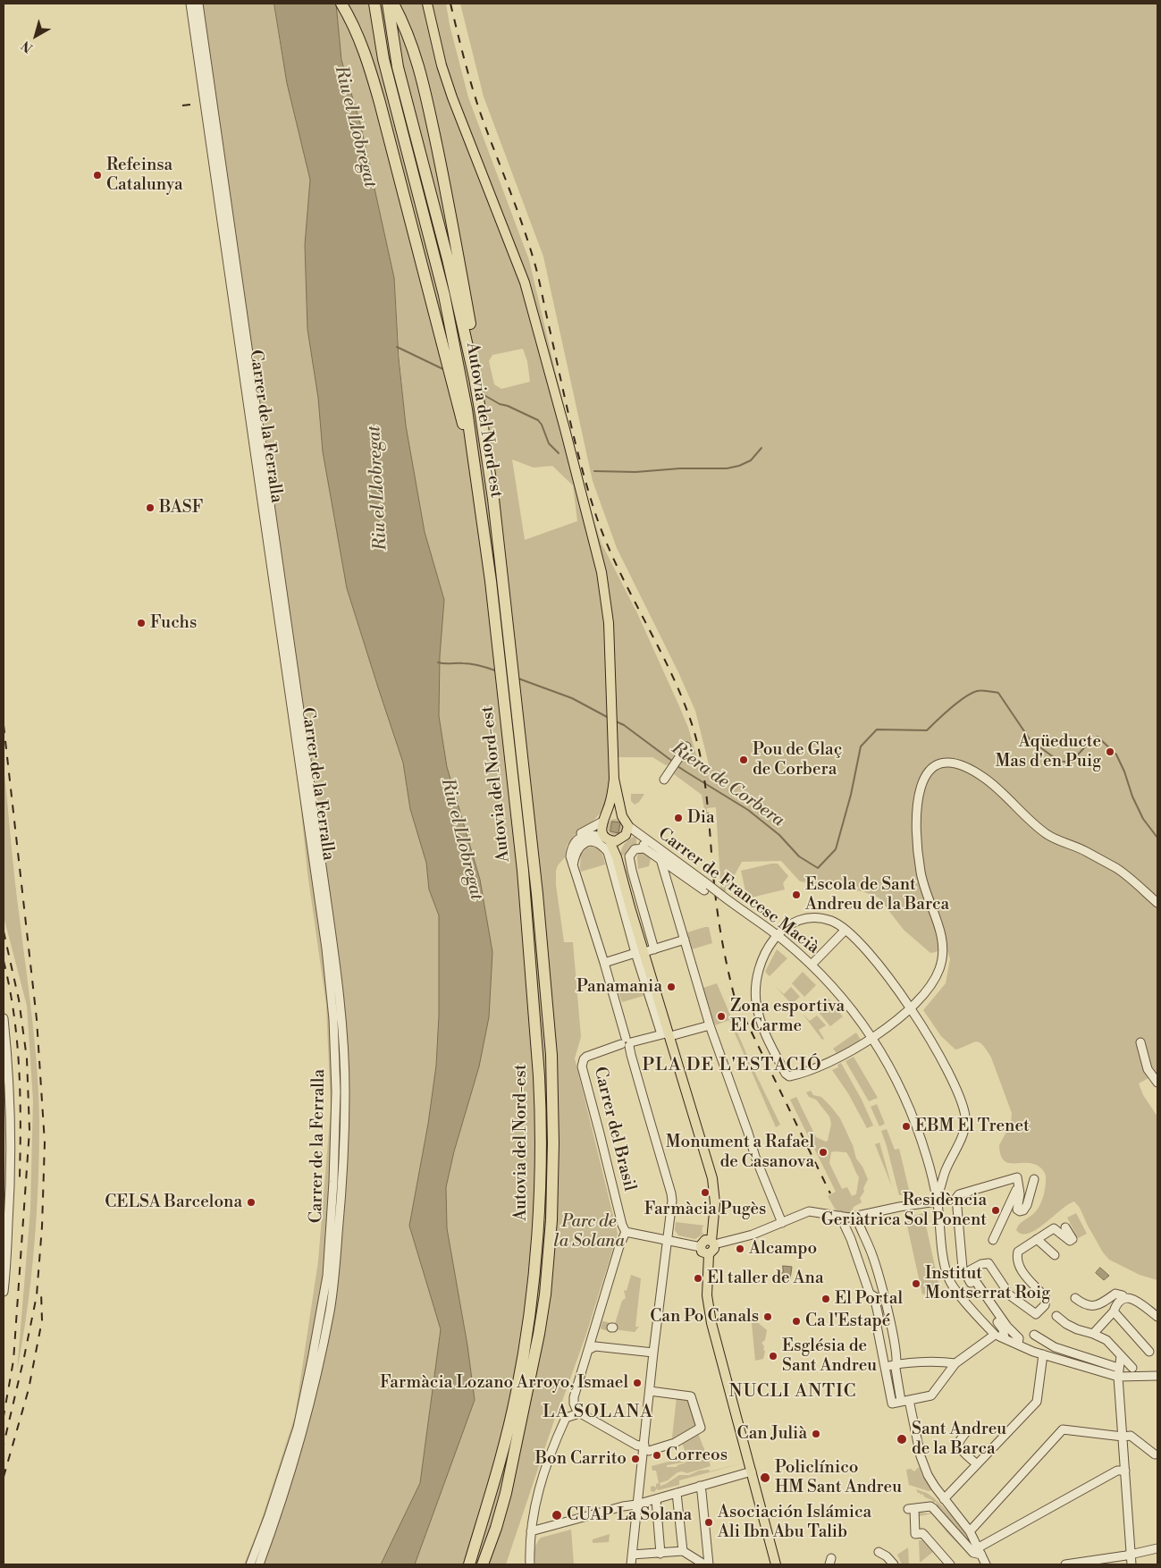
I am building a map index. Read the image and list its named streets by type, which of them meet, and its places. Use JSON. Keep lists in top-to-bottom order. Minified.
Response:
{"streets":{"highway":["Autovia del Nord-est"],"street":["Carrer de la Ferralla","Carrer de Francesc Macià","Carrer del Brasil"]},"districts":["PLA DE L'ESTACIÓ","NUCLI ANTIC","LA SOLANA"],"water":["Riu el Llobregat","Riera de Corbera"],"parks":["Parc de la Solana"],"places":["Refeinsa Catalunya","BASF","Fuchs","Aqüeducte Mas d'en Puig","Pou de Glaç de Corbera","Dia","Escola de Sant Andreu de la Barca","Panamania","Zona esportiva El Carme","EBM El Trenet","Monument a Rafael de Casanova","Farmàcia Pugès","CELSA Barcelona","Residència Geriàtrica Sol Ponent","Alcampo","El taller de Ana","Institut Montserrat Roig","El Portal","Can Po Canals","Ca l'Estapé","Església de Sant Andreu","Farmàcia Lozano Arroyo, Ismael","Can Julià","Sant Andreu de la Barca","Correos","Bon Carrito","Policlínico HM Sant Andreu","CUAP La Solana","Asociación Islámica Ali Ibn Abu Talib"],"north":"bottom left"}
